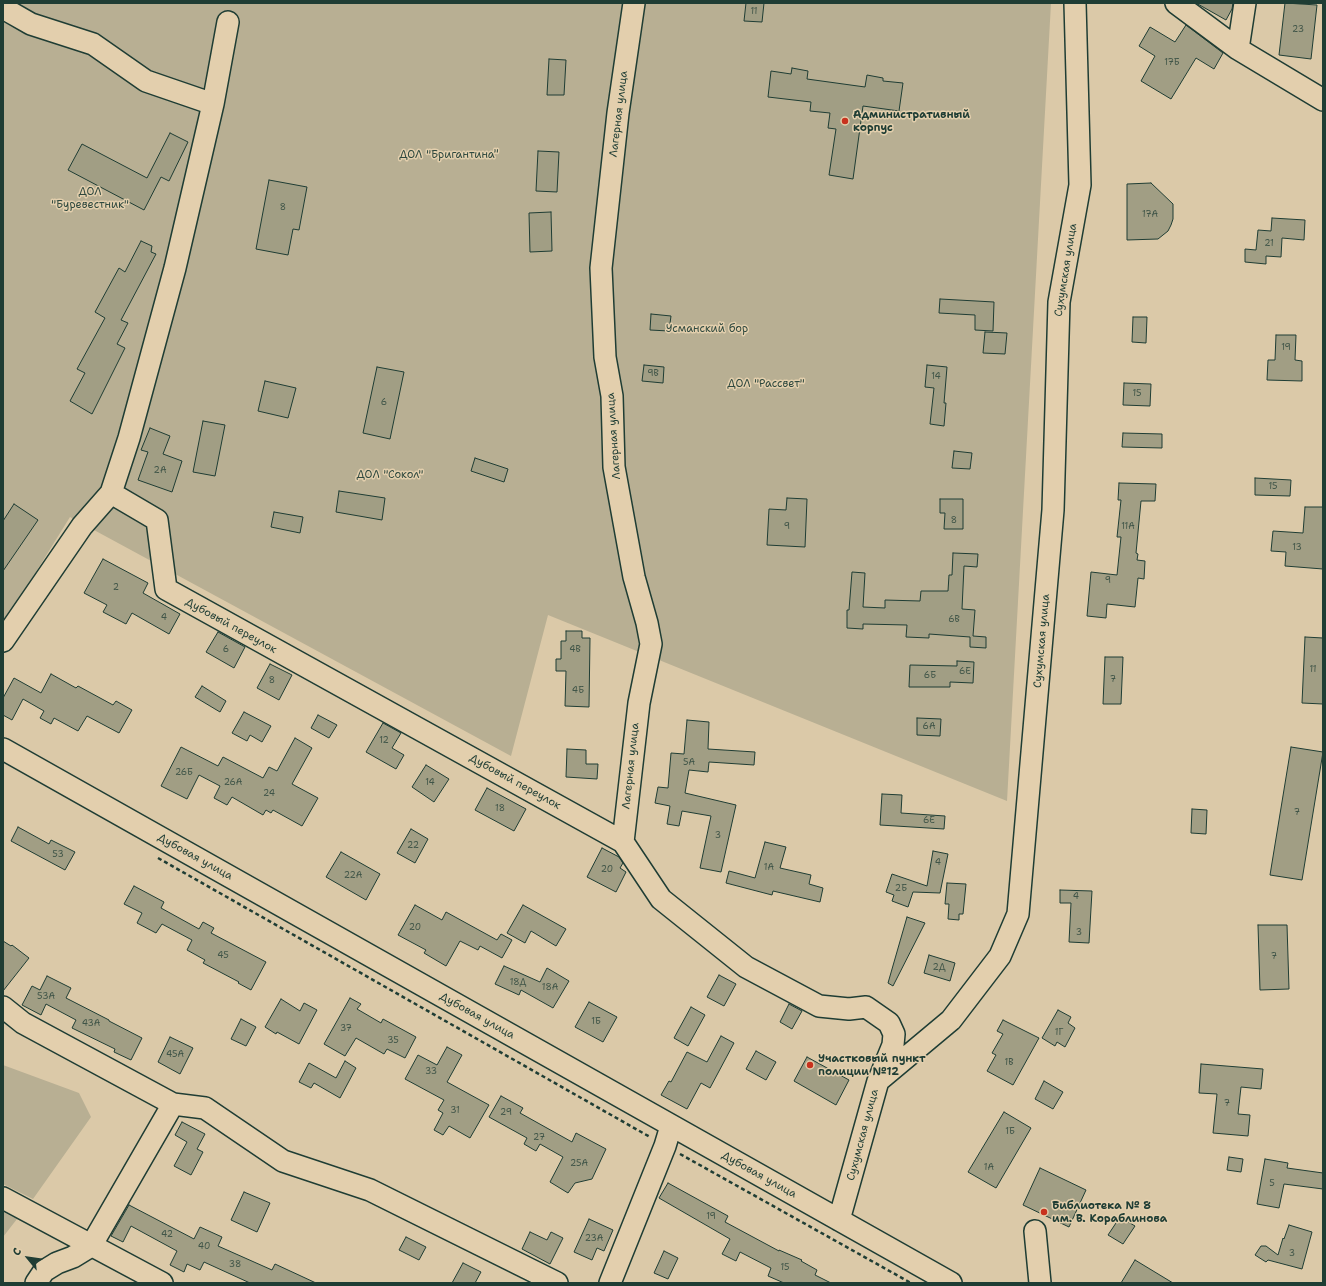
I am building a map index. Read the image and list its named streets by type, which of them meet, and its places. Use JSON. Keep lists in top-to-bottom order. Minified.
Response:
{"streets":{"street":["Лагерная улица","Сухумская улица","Дубовый переулок","Дубовая улица"]},"crossings":[["Лагерная улица","Дубовый переулок"],["Сухумская улица","Дубовый переулок"],["Сухумская улица","Дубовая улица"]],"parks":["ДОЛ \"Бригантина\"","ДОЛ \"Буревестник\"","Усманский бор","ДОЛ \"Рассвет\"","ДОЛ \"Сокол\""],"places":["Административный корпус","Участковый пункт полиции №12","Библиотека № 8 им. В. Кораблинова"],"house_numbers":["11","23","17Б","8","17А","21","19","9В","14","15","6","2А","15","8","9","11А","13","9","2","4","6В","6","4В","11","6Е","6Б","7","8","4Б","6А","12","5А","26Б","26А","14","24","18","7","6Е","3","22","53","4","1А","20","22А","2Б","4","20","3","45","7","2Д","18Д","18А","53А","1Б","43А","37","1Г","35","45А","1В","33","7","31","29","1Б","27","25А","1А","5","19","42","23А","40","3","38","15"],"north":"top left"}
